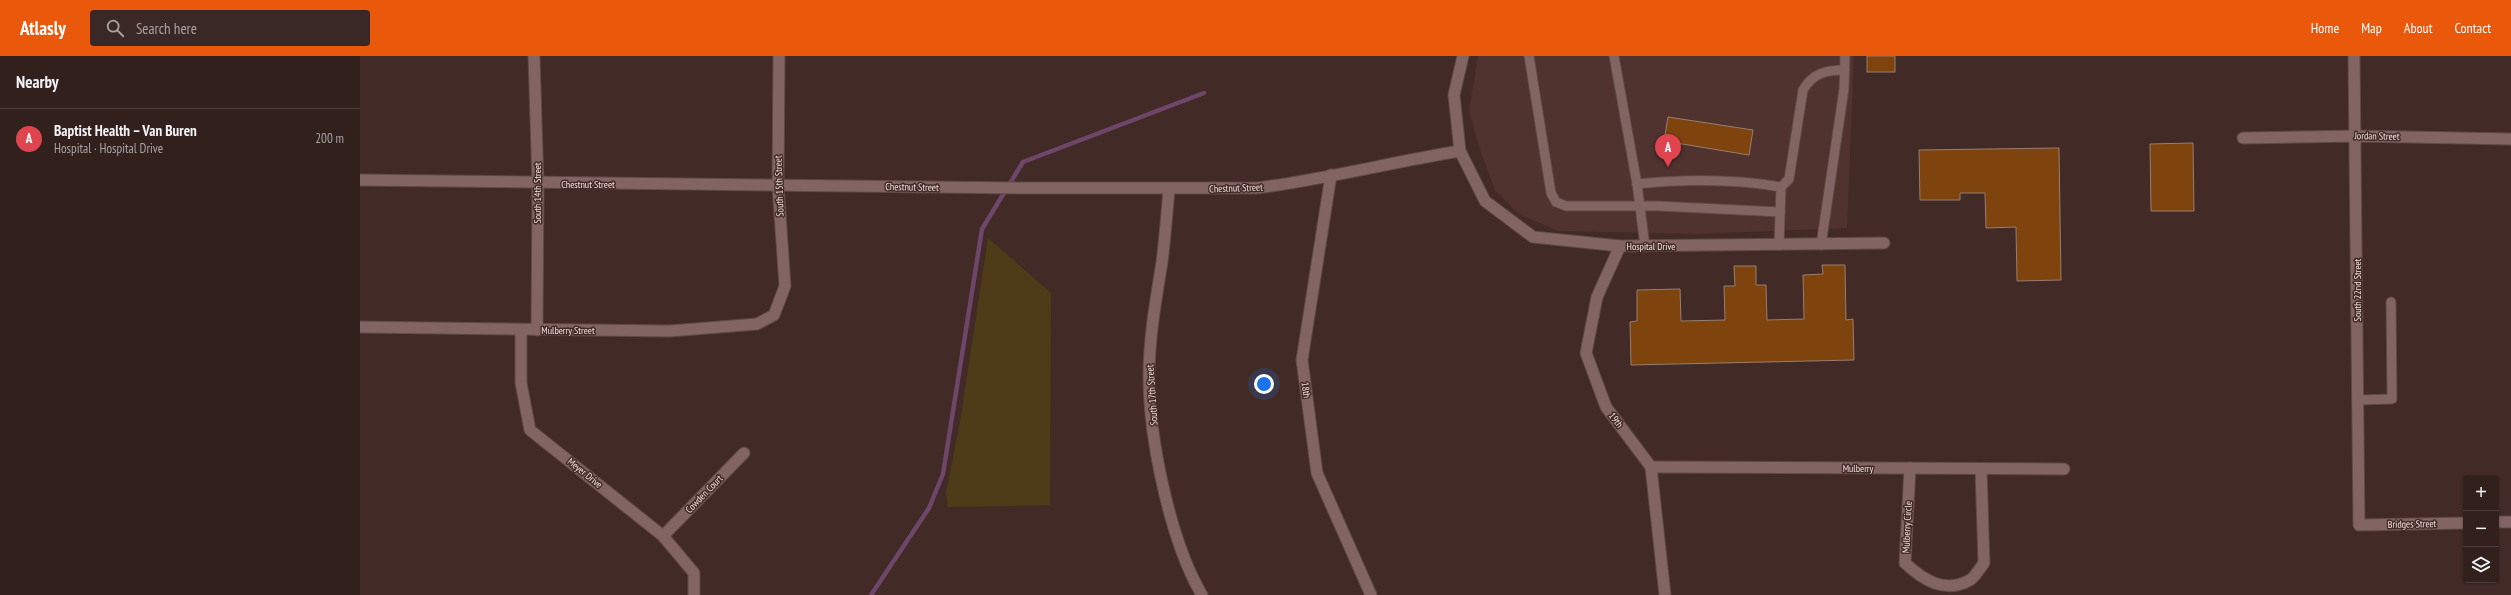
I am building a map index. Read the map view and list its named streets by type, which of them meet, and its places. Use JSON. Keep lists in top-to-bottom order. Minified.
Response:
{"streets":{"street":["Jordan Street","Chestnut Street","South 15th Street","South 14th Street","Hospital Drive","South 22nd Street","Mulberry Street","18th","South 17th Street","19th","Mulberry","Meyer Drive","Cowden Court","Bridges Street","Mulberry Circle"]},"crossings":[["Jordan Street","South 22nd Street"],["Chestnut Street","South 15th Street"],["Chestnut Street","South 14th Street"],["Chestnut Street","Hospital Drive"],["Chestnut Street","18th"],["Chestnut Street","South 17th Street"],["South 15th Street","Mulberry Street"],["South 14th Street","Mulberry Street"],["Hospital Drive","19th"],["South 22nd Street","Bridges Street"],["Mulberry Street","Meyer Drive"],["19th","Mulberry"],["Mulberry","Mulberry Circle"],["Meyer Drive","Cowden Court"]],"page":{"header":"Atlasly","search":"Search here","nav":["Home","Map","About","Contact"],"heading":"Nearby","list":[{"mark":"A","name":"Baptist Health – Van Buren","note":"Hospital · Hospital Drive","value":"200 m"}],"pins":"A","map_buttons":["+","−"]}}
